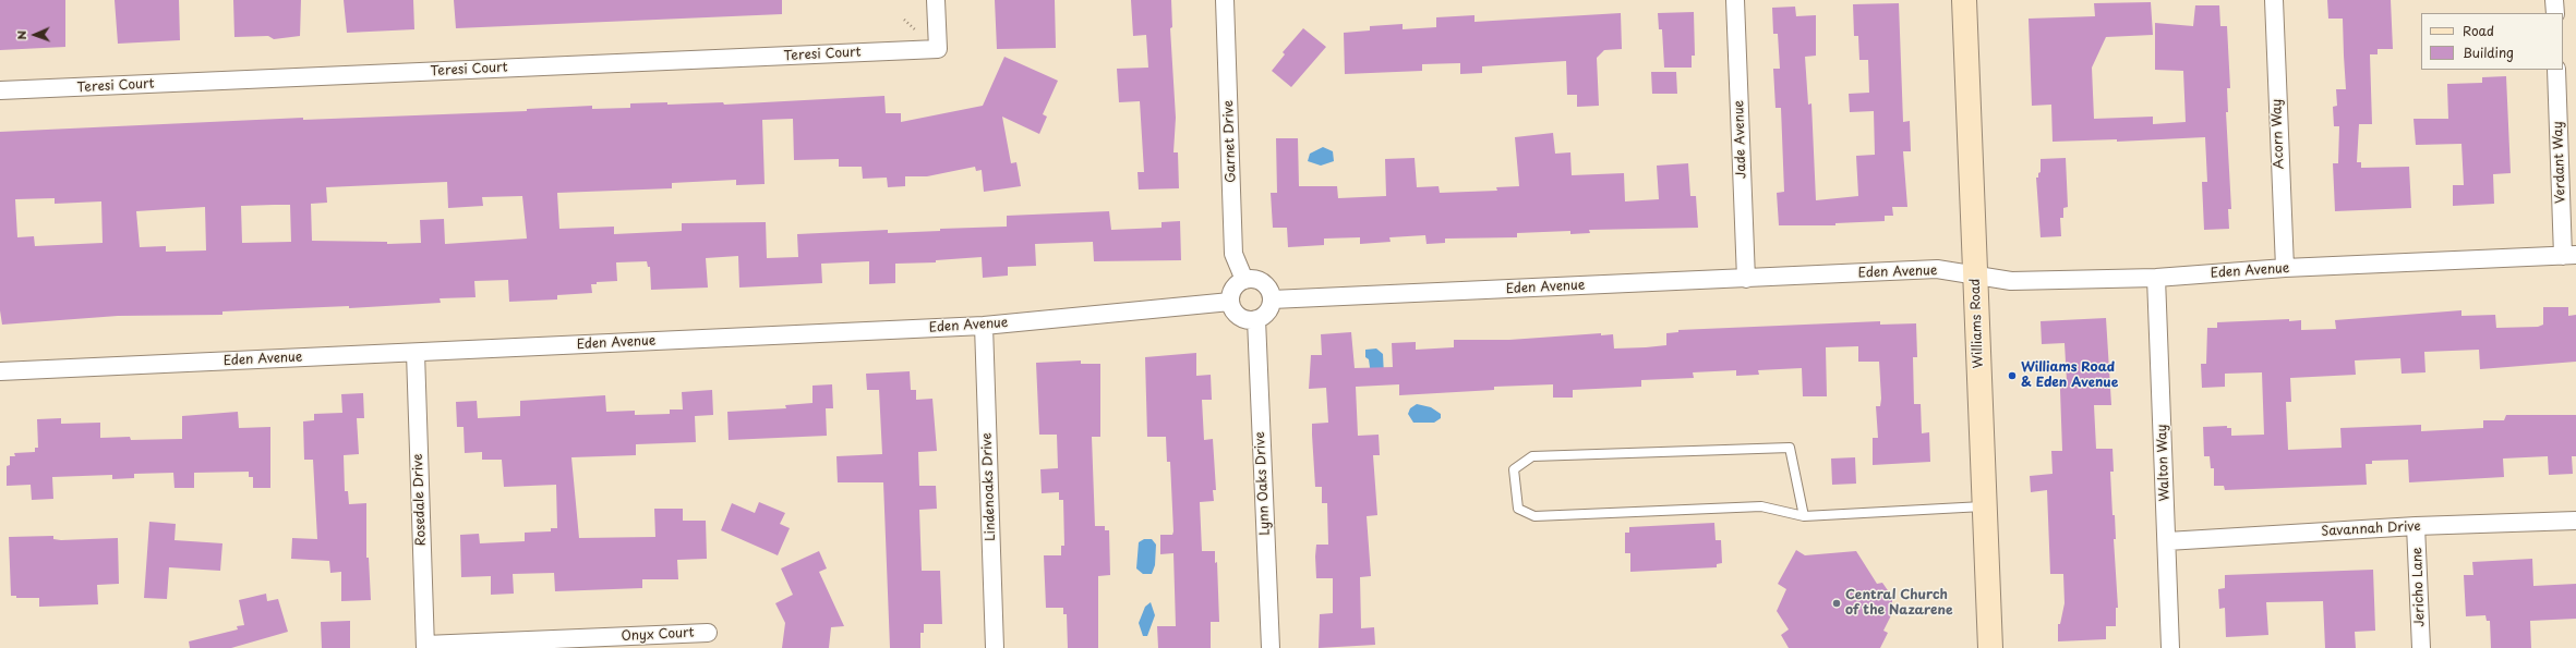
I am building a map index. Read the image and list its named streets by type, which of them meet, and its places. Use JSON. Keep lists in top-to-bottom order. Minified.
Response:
{"streets":{"street":["Teresi Court","Acorn Way","Jade Avenue","Garnet Drive","Verdant Way","Eden Avenue","Williams Road","Walton Way","Lynn Oaks Drive","Lindenoaks Drive","Rosedale Drive","Savannah Drive","Jericho Lane","Onyx Court"]},"crossings":[["Acorn Way","Eden Avenue"],["Jade Avenue","Eden Avenue"],["Garnet Drive","Eden Avenue"],["Garnet Drive","Lynn Oaks Drive"],["Verdant Way","Eden Avenue"],["Eden Avenue","Williams Road"],["Eden Avenue","Walton Way"],["Eden Avenue","Lynn Oaks Drive"],["Eden Avenue","Lindenoaks Drive"],["Eden Avenue","Rosedale Drive"],["Walton Way","Savannah Drive"],["Rosedale Drive","Onyx Court"],["Savannah Drive","Jericho Lane"]],"places":["Williams Road & Eden Avenue","Central Church of the Nazarene"],"legend":["Road","Building"],"north":"left"}
